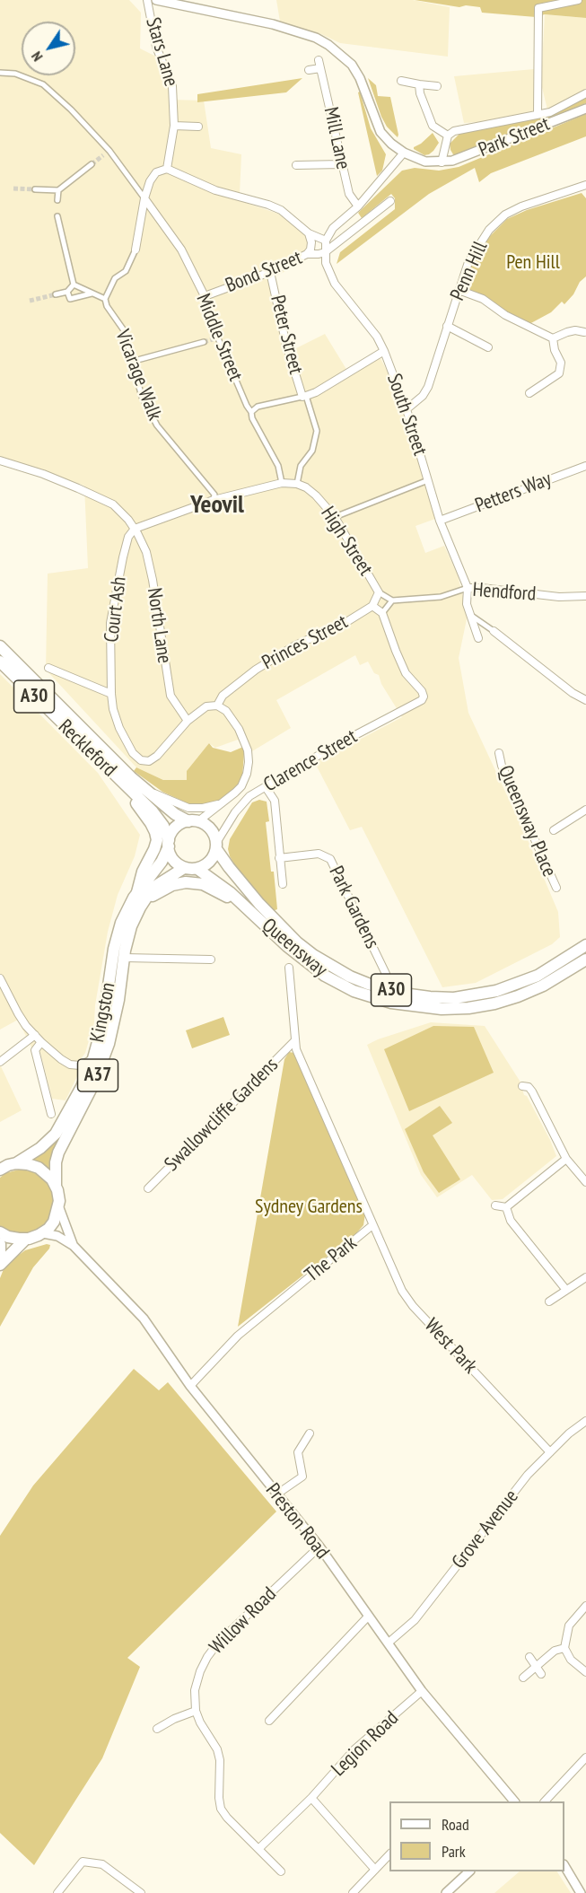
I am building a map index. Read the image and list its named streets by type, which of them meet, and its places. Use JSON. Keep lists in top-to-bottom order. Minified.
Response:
{"streets":{"main road":["A30","Reckleford","Queensway","Kingston","A37"],"street":["Stars Lane","Park Street","Mill Lane","Penn Hill","Bond Street","Peter Street","Middle Street","Vicarage Walk","South Street","Petters Way","High Street","Hendford","Court Ash","North Lane","Princes Street","Clarence Street","Queensway Place","Park Gardens","Swallowcliffe Gardens","The Park","West Park","Preston Road","Grove Avenue","Willow Road","Legion Road"]},"crossings":[["Penn Hill","South Street"],["Bond Street","Peter Street"],["Bond Street","Middle Street"],["Bond Street","South Street"],["South Street","Petters Way"],["South Street","Hendford"],["High Street","Hendford"],["High Street","Princes Street"],["Court Ash","North Lane"],["Reckleford","Clarence Street"],["Reckleford","Queensway"],["Reckleford","Kingston"],["Clarence Street","Queensway"],["Clarence Street","Kingston"],["Queensway","Kingston"],["Kingston","A37"],["A37","Preston Road"],["Swallowcliffe Gardens","The Park"],["The Park","West Park"],["The Park","Preston Road"],["West Park","Grove Avenue"],["Preston Road","Grove Avenue"],["Preston Road","Willow Road"],["Preston Road","Legion Road"],["Willow Road","Legion Road"]],"districts":["Yeovil"],"parks":["Pen Hill","Sydney Gardens"],"legend":["Road","Park"],"north":"bottom left"}
